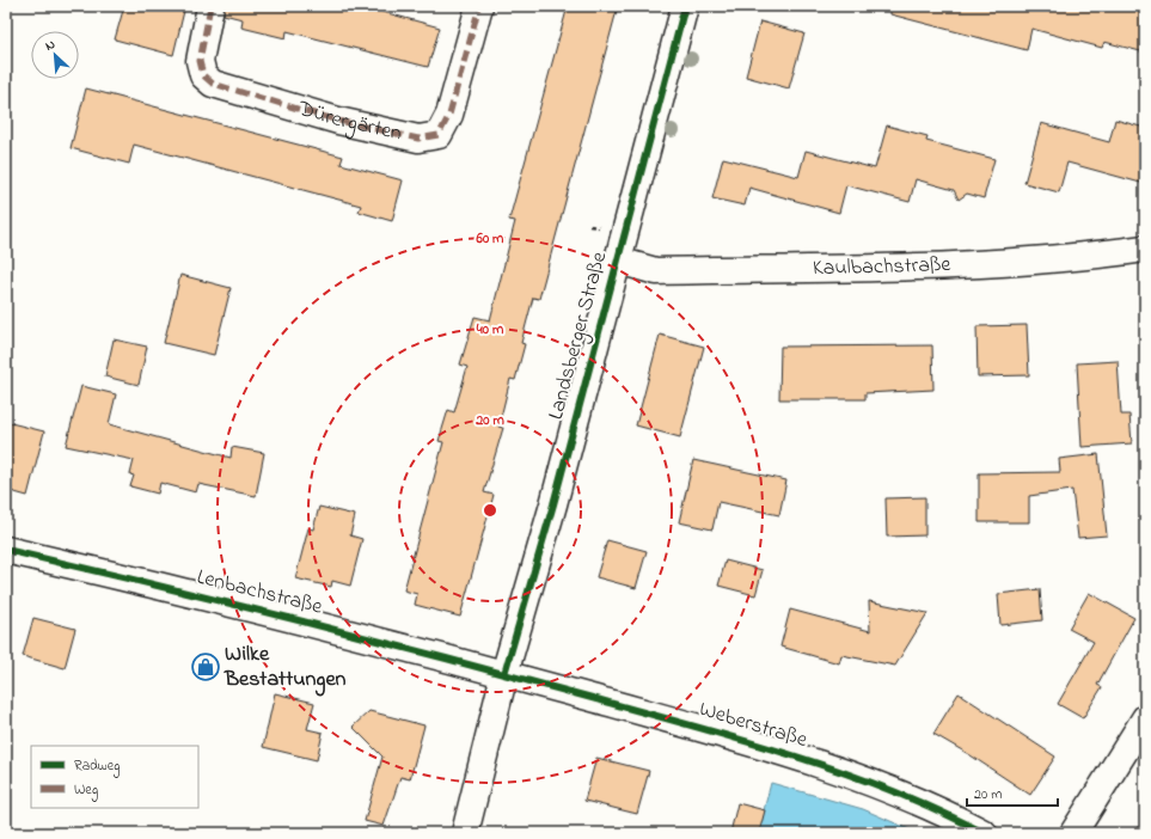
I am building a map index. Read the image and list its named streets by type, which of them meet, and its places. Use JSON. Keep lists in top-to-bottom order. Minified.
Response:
{"streets":{"street":["Dürergärten","Kaulbachstraße","Landsberger Straße","Lenbachstraße","Weberstraße"]},"crossings":[["Kaulbachstraße","Landsberger Straße"],["Landsberger Straße","Lenbachstraße"],["Landsberger Straße","Weberstraße"],["Lenbachstraße","Weberstraße"]],"places":{"shop":["Wilke Bestattungen"]},"legend":["Radweg","Weg"],"scale_bar":"20 m","north":"top left","rings":["60 m","40 m","20 m"]}
